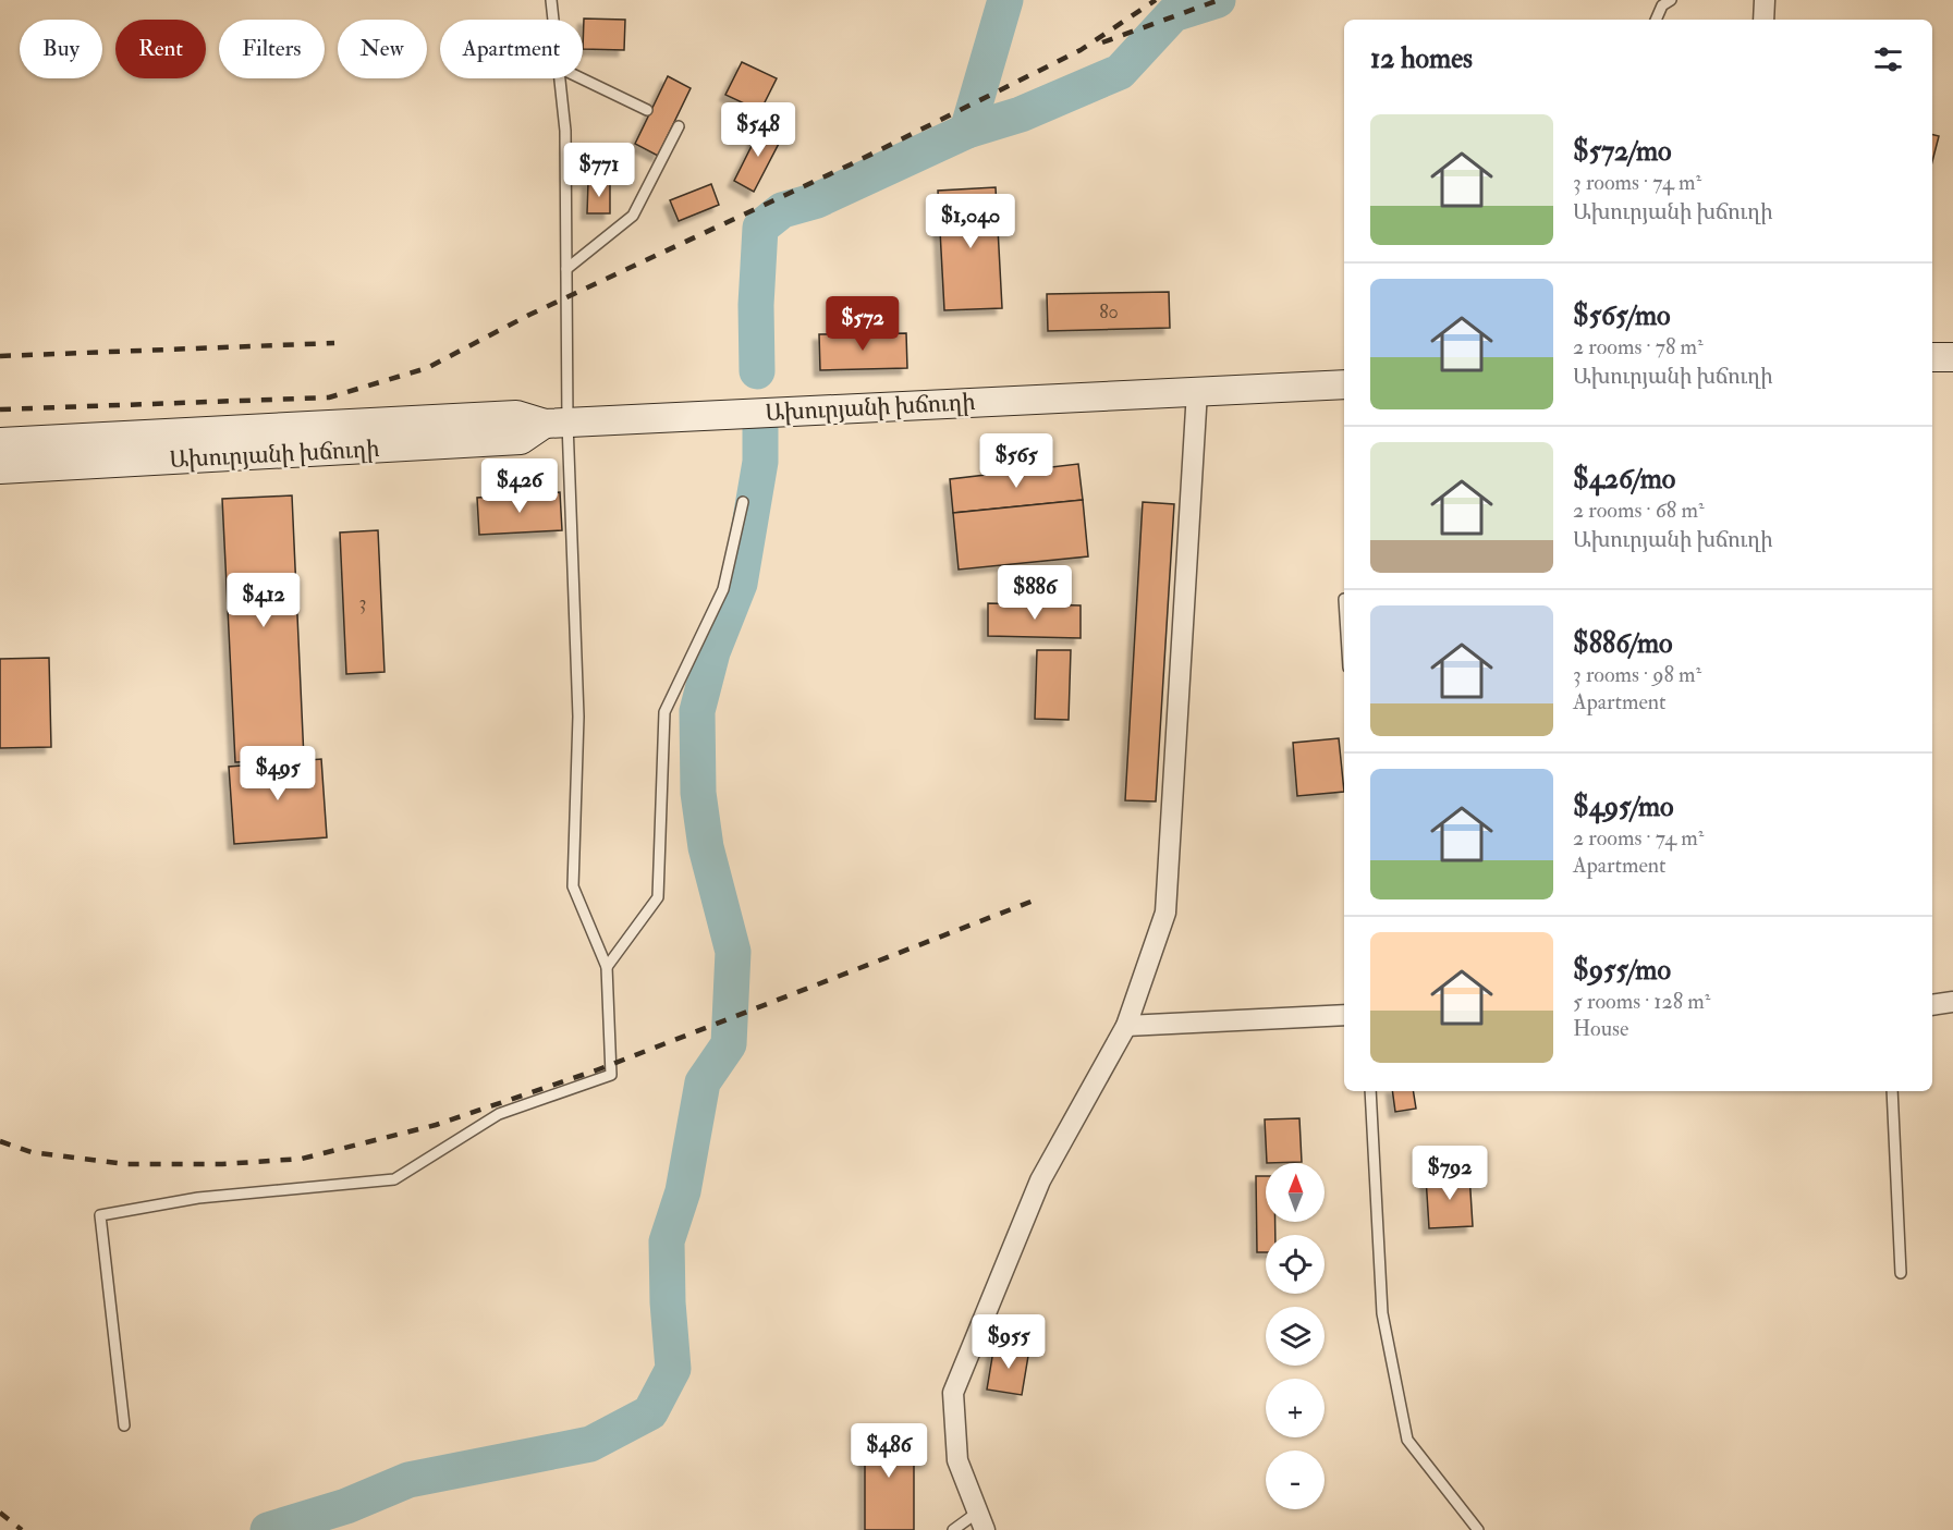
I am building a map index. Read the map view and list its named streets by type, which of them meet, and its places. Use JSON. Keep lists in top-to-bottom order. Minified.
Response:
{"streets":{"main road":["Ախուրյանի խճուղի"]},"house_numbers":["80","3"],"north":"top","page":{"chip":["Buy","Rent","Filters","New","Apartment"],"heading":"12 homes","list":[{"name":"$572/mo","note":"3 rooms · 74 m² · Ախուրյանի խճուղի"},{"name":"$565/mo","note":"2 rooms · 78 m² · Ախուրյանի խճուղի"},{"name":"$426/mo","note":"2 rooms · 68 m² · Ախուրյանի խճուղի"},{"name":"$886/mo","note":"3 rooms · 98 m² · Apartment"},{"name":"$495/mo","note":"2 rooms · 74 m² · Apartment"},{"name":"$955/mo","note":"5 rooms · 128 m² · House"}],"price":["$548","$771","$1,040","$572","$565","$426","$886","$412","$495","$792","$955","$486"],"map_buttons":["+","−"]}}
